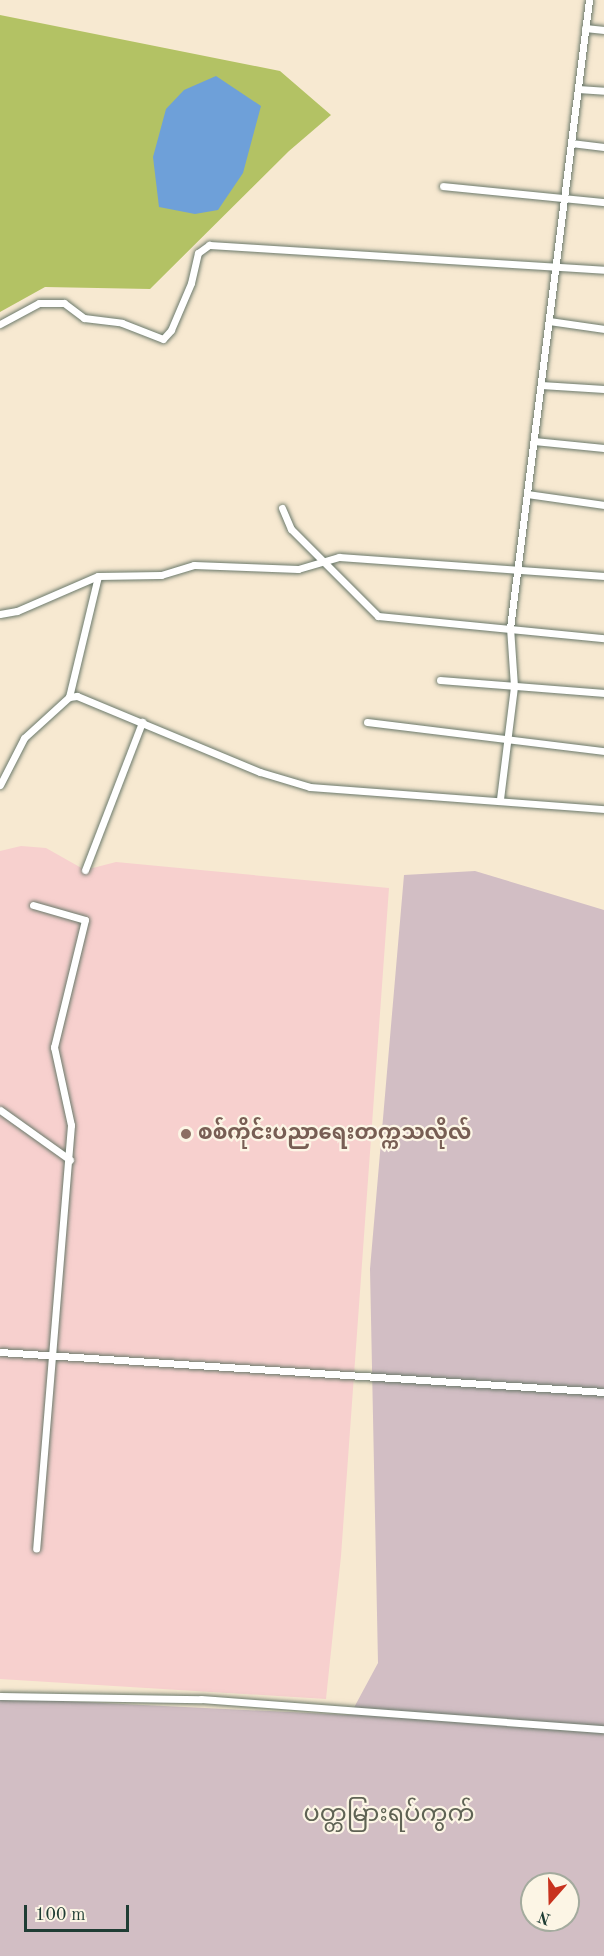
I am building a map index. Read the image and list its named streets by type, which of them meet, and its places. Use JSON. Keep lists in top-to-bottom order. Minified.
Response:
{"districts":["ပတ္တမြားရပ်ကွက်"],"places":["စစ်ကိုင်းပညာရေးတက္ကသလိုလ်"],"scale_bar":"100 m","north":"bottom"}
